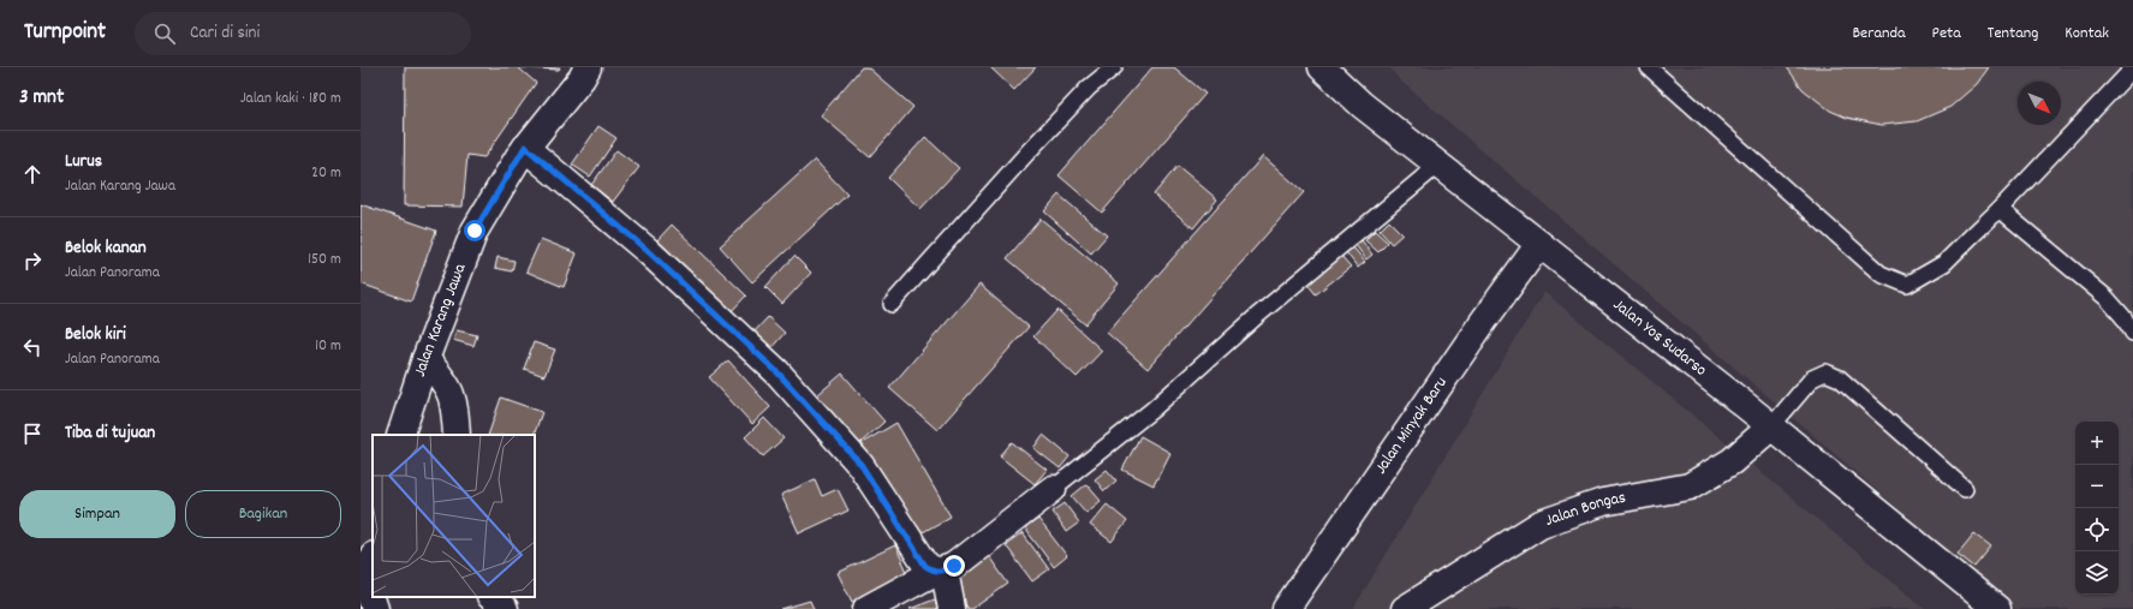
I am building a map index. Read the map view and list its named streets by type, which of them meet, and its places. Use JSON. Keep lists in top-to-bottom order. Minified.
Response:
{"streets":{"street":["Jalan Karang Jawa","Jalan Yos Sudarso","Jalan Minyak Baru","Jalan Bongas"]},"crossings":[["Jalan Yos Sudarso","Jalan Minyak Baru"],["Jalan Yos Sudarso","Jalan Bongas"]],"north":"bottom right","page":{"header":"Turnpoint","search":"Cari di sini","nav":["Beranda","Peta","Tentang","Kontak"],"heading":["3 mnt","Jalan kaki · 180 m"],"list":[["Lurus","Jalan Karang Jawa","20 m"],["Belok kanan","Jalan Panorama","150 m"],["Belok kiri","Jalan Panorama","10 m"],"Tiba di tujuan"],"map_buttons":["+","−"],"buttons":["Simpan","Bagikan"]}}
